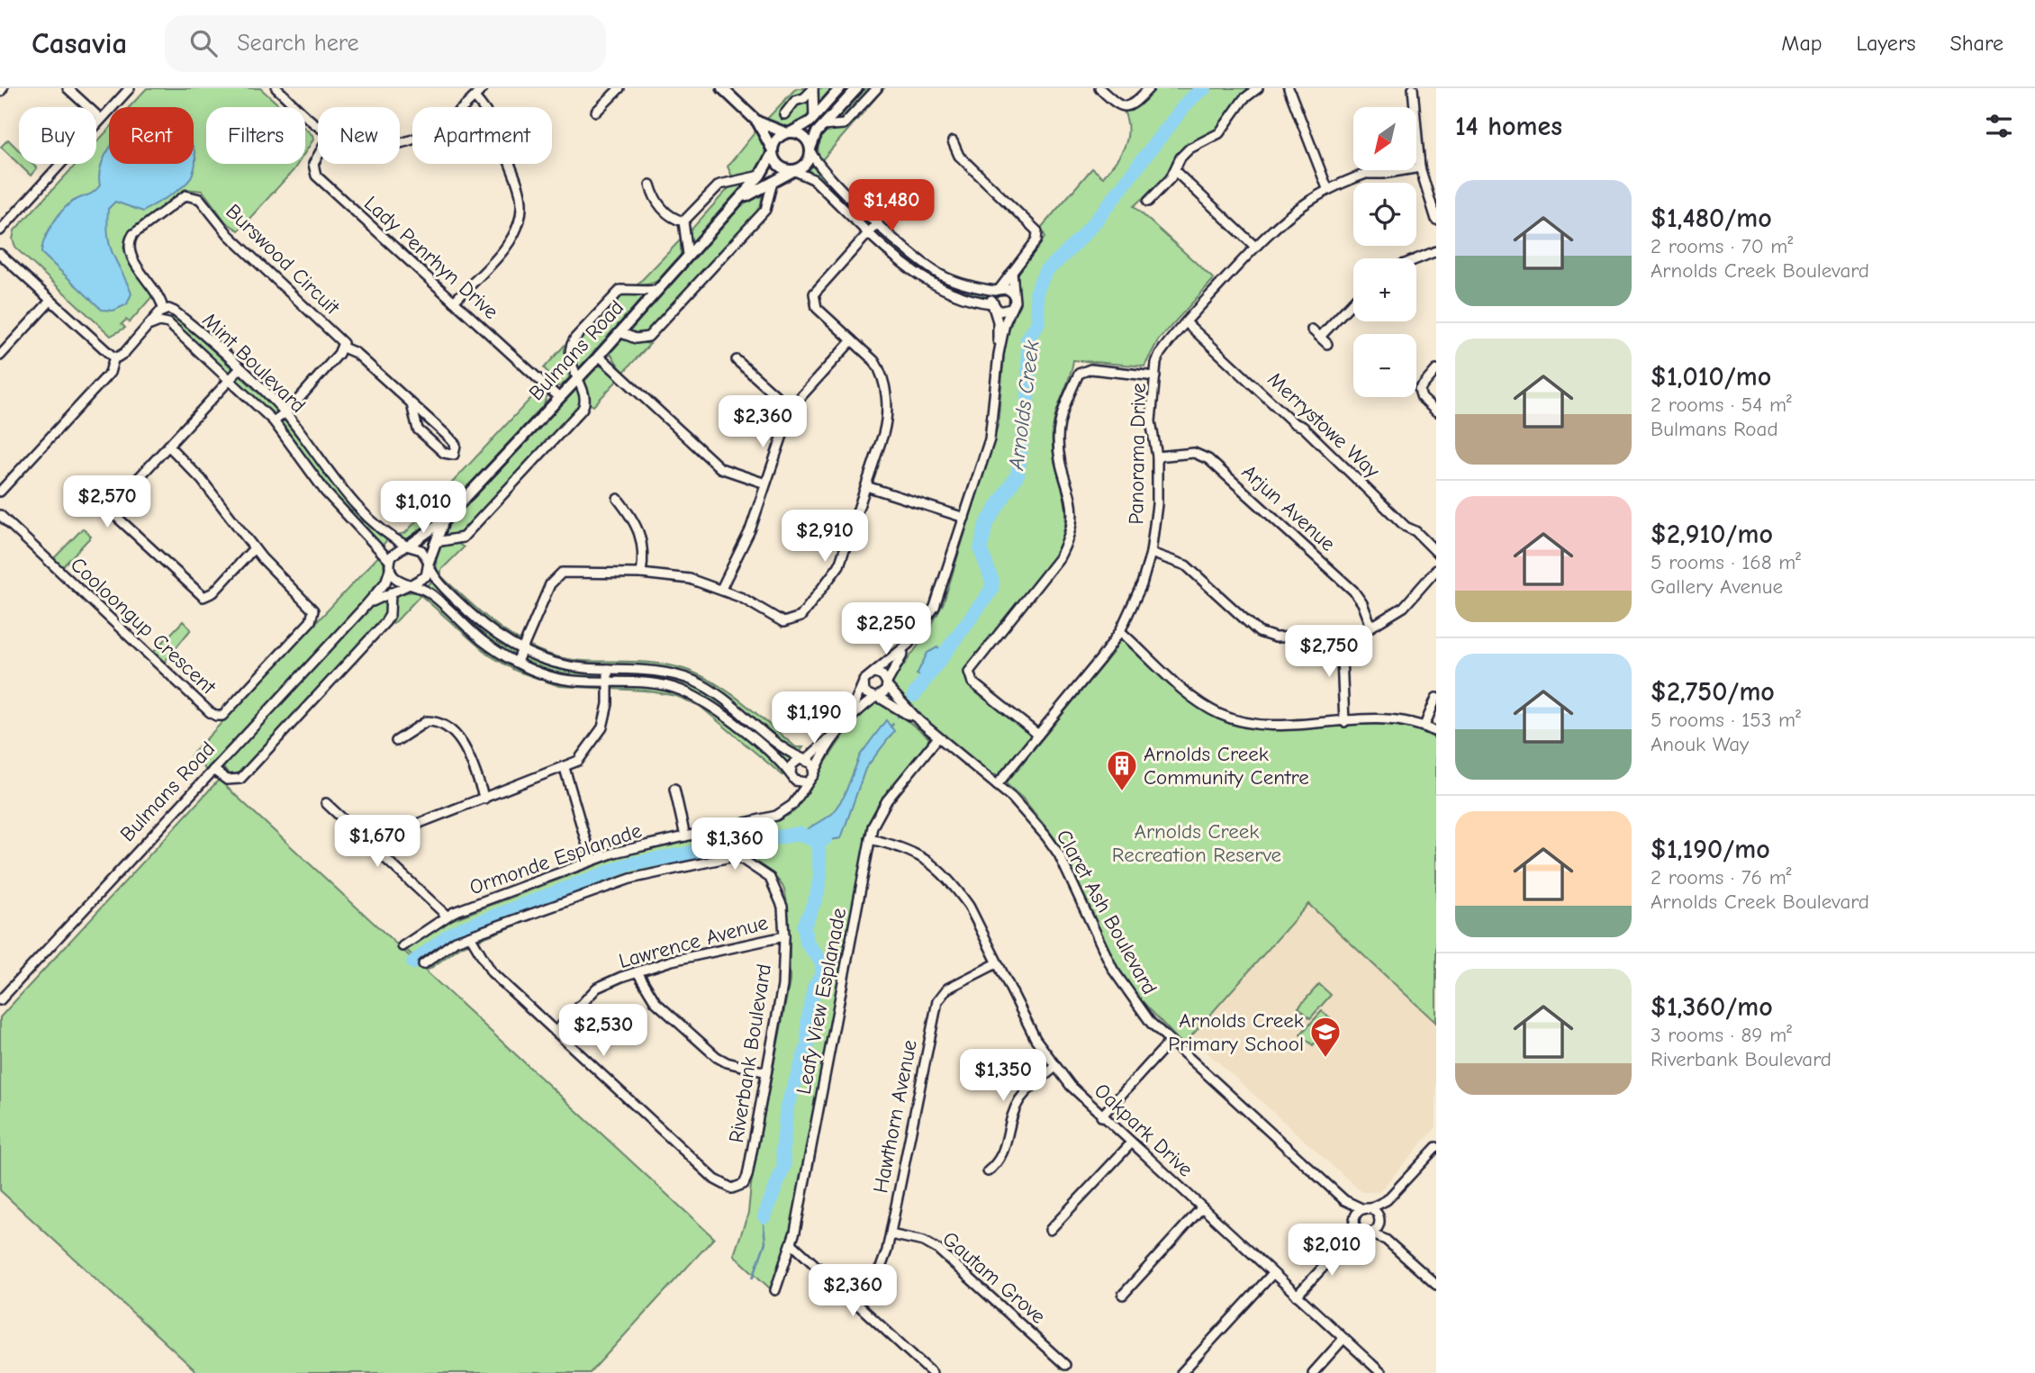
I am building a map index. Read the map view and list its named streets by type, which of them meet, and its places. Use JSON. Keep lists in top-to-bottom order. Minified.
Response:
{"streets":{"street":["Lady Penrhyn Drive","Burswood Circuit","Bulmans Road","Mint Boulevard","Merrystowe Way","Panorama Drive","Arjun Avenue","Cooloongup Crescent","Ormonde Esplanade","Claret Ash Boulevard","Lawrence Avenue","Leafy View Esplanade","Riverbank Boulevard","Hawthorn Avenue","Oakpark Drive","Gautam Grove"]},"crossings":[["Lady Penrhyn Drive","Bulmans Road"],["Burswood Circuit","Mint Boulevard"],["Bulmans Road","Mint Boulevard"],["Merrystowe Way","Panorama Drive"],["Panorama Drive","Arjun Avenue"],["Panorama Drive","Claret Ash Boulevard"],["Claret Ash Boulevard","Leafy View Esplanade"],["Lawrence Avenue","Riverbank Boulevard"],["Leafy View Esplanade","Oakpark Drive"],["Hawthorn Avenue","Oakpark Drive"],["Hawthorn Avenue","Gautam Grove"]],"water":["Arnolds Creek"],"parks":["Arnolds Creek Recreation Reserve"],"places":{"building":["Arnolds Creek Community Centre"],"school or university":["Arnolds Creek Primary School"]},"north":"bottom left","page":{"header":"Casavia","search":"Search here","nav":["Map","Layers","Share"],"heading":"14 homes","map_buttons":["+","−"],"chip":["Buy","Rent","Filters","New","Apartment"],"list":[{"name":"$1,480/mo","note":"2 rooms · 70 m² · Arnolds Creek Boulevard"},{"name":"$1,010/mo","note":"2 rooms · 54 m² · Bulmans Road"},{"name":"$2,910/mo","note":"5 rooms · 168 m² · Gallery Avenue"},{"name":"$2,750/mo","note":"5 rooms · 153 m² · Anouk Way"},{"name":"$1,190/mo","note":"2 rooms · 76 m² · Arnolds Creek Boulevard"},{"name":"$1,360/mo","note":"3 rooms · 89 m² · Riverbank Boulevard"}],"price":["$1,480","$2,360","$2,570","$1,010","$2,910","$2,250","$2,750","$1,190","$1,670","$1,360","$2,530","$1,350","$2,010","$2,360"]}}
